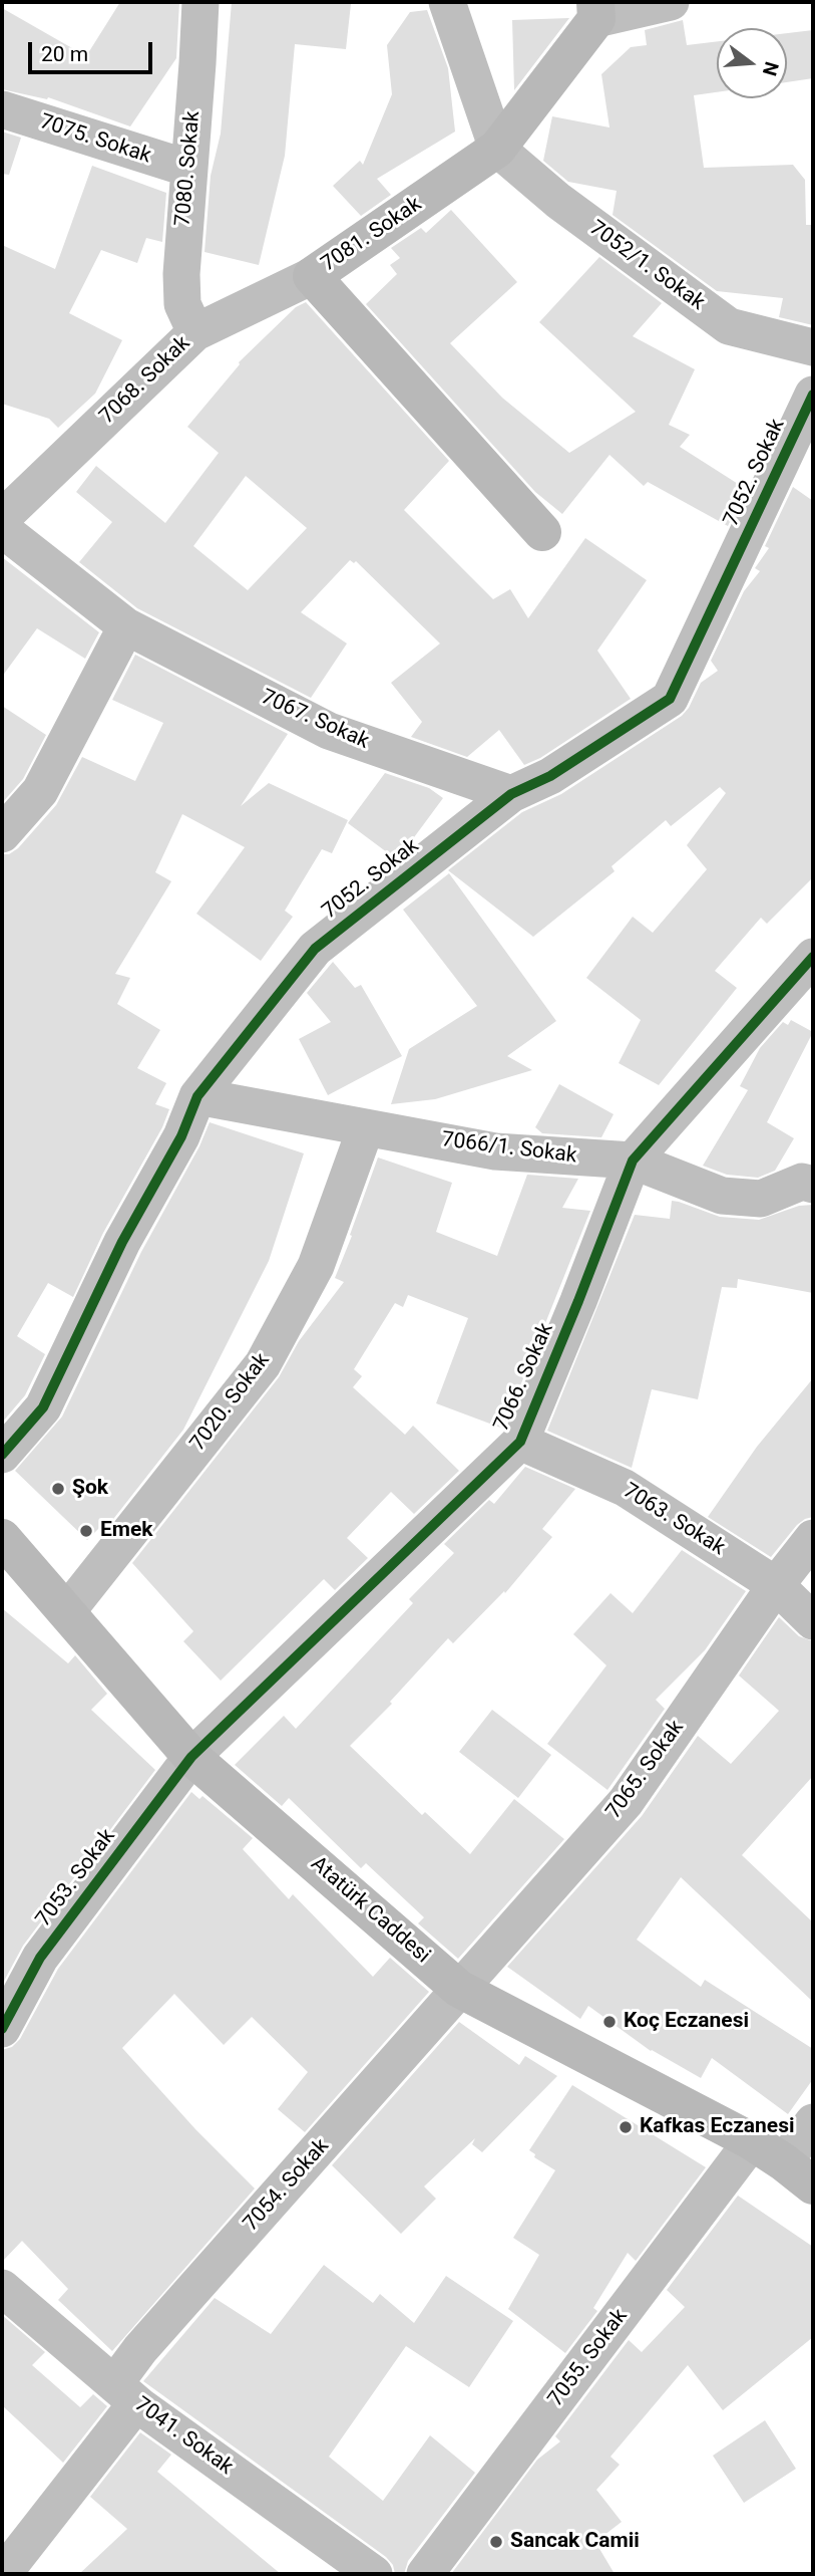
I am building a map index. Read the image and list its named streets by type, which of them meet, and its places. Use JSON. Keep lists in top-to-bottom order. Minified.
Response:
{"streets":{"main road":["7081. Sokak","Atatürk Caddesi"],"street":["7075. Sokak","7080. Sokak","7052/1. Sokak","7068. Sokak","7052. Sokak","7067. Sokak","7066/1. Sokak","7066. Sokak","7020. Sokak","7063. Sokak","7065. Sokak","7053. Sokak","7054. Sokak","7055. Sokak","7041. Sokak"]},"crossings":[["7075. Sokak","7080. Sokak"],["7080. Sokak","7068. Sokak"],["7081. Sokak","7052/1. Sokak"],["7081. Sokak","7068. Sokak"],["7052. Sokak","7067. Sokak"],["7052. Sokak","7066/1. Sokak"],["7066/1. Sokak","7066. Sokak"],["7066/1. Sokak","7020. Sokak"],["7066. Sokak","7063. Sokak"],["7066. Sokak","7053. Sokak"],["7066. Sokak","Atatürk Caddesi"],["7020. Sokak","Atatürk Caddesi"],["7063. Sokak","7065. Sokak"],["7065. Sokak","Atatürk Caddesi"],["7065. Sokak","7054. Sokak"],["7053. Sokak","Atatürk Caddesi"],["Atatürk Caddesi","7054. Sokak"],["Atatürk Caddesi","7055. Sokak"],["7054. Sokak","7041. Sokak"]],"places":["Şok","Emek","Koç Eczanesi","Kafkas Eczanesi","Sancak Camii"],"scale_bar":"20 m","north":"right"}
